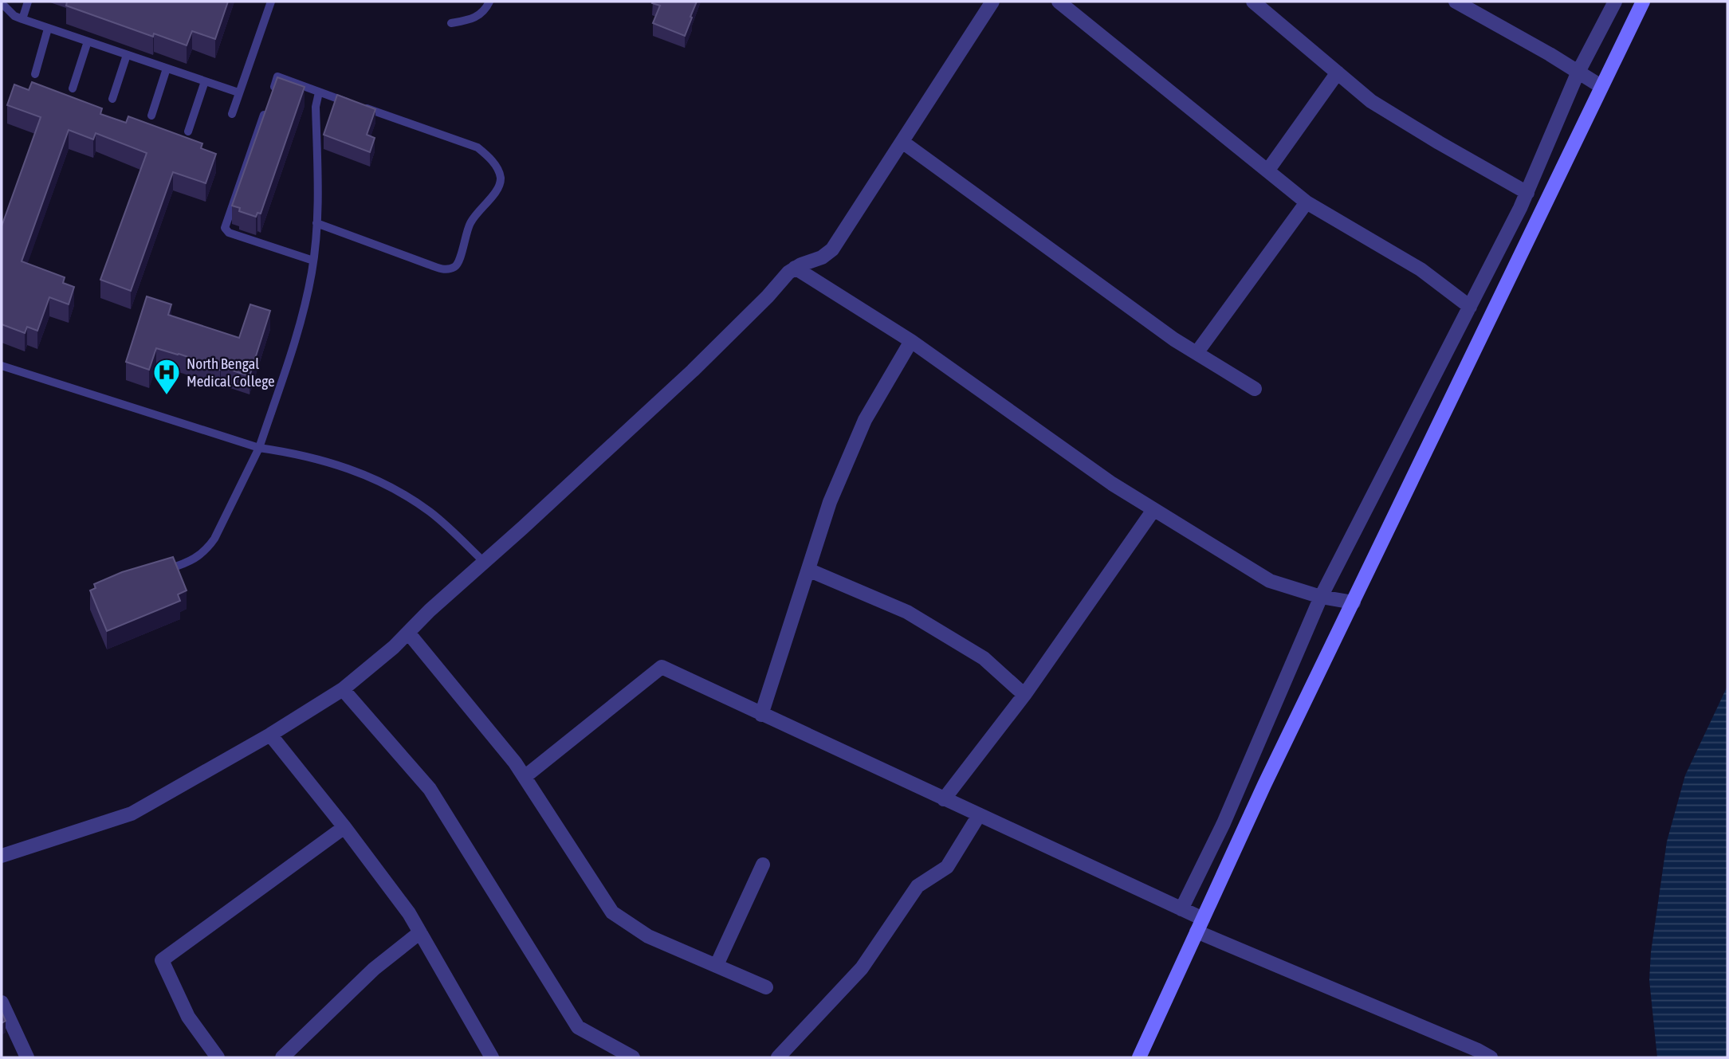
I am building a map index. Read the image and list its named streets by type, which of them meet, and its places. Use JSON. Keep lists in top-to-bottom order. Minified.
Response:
{"places":{"hospital":["North Bengal Medical College"]}}
